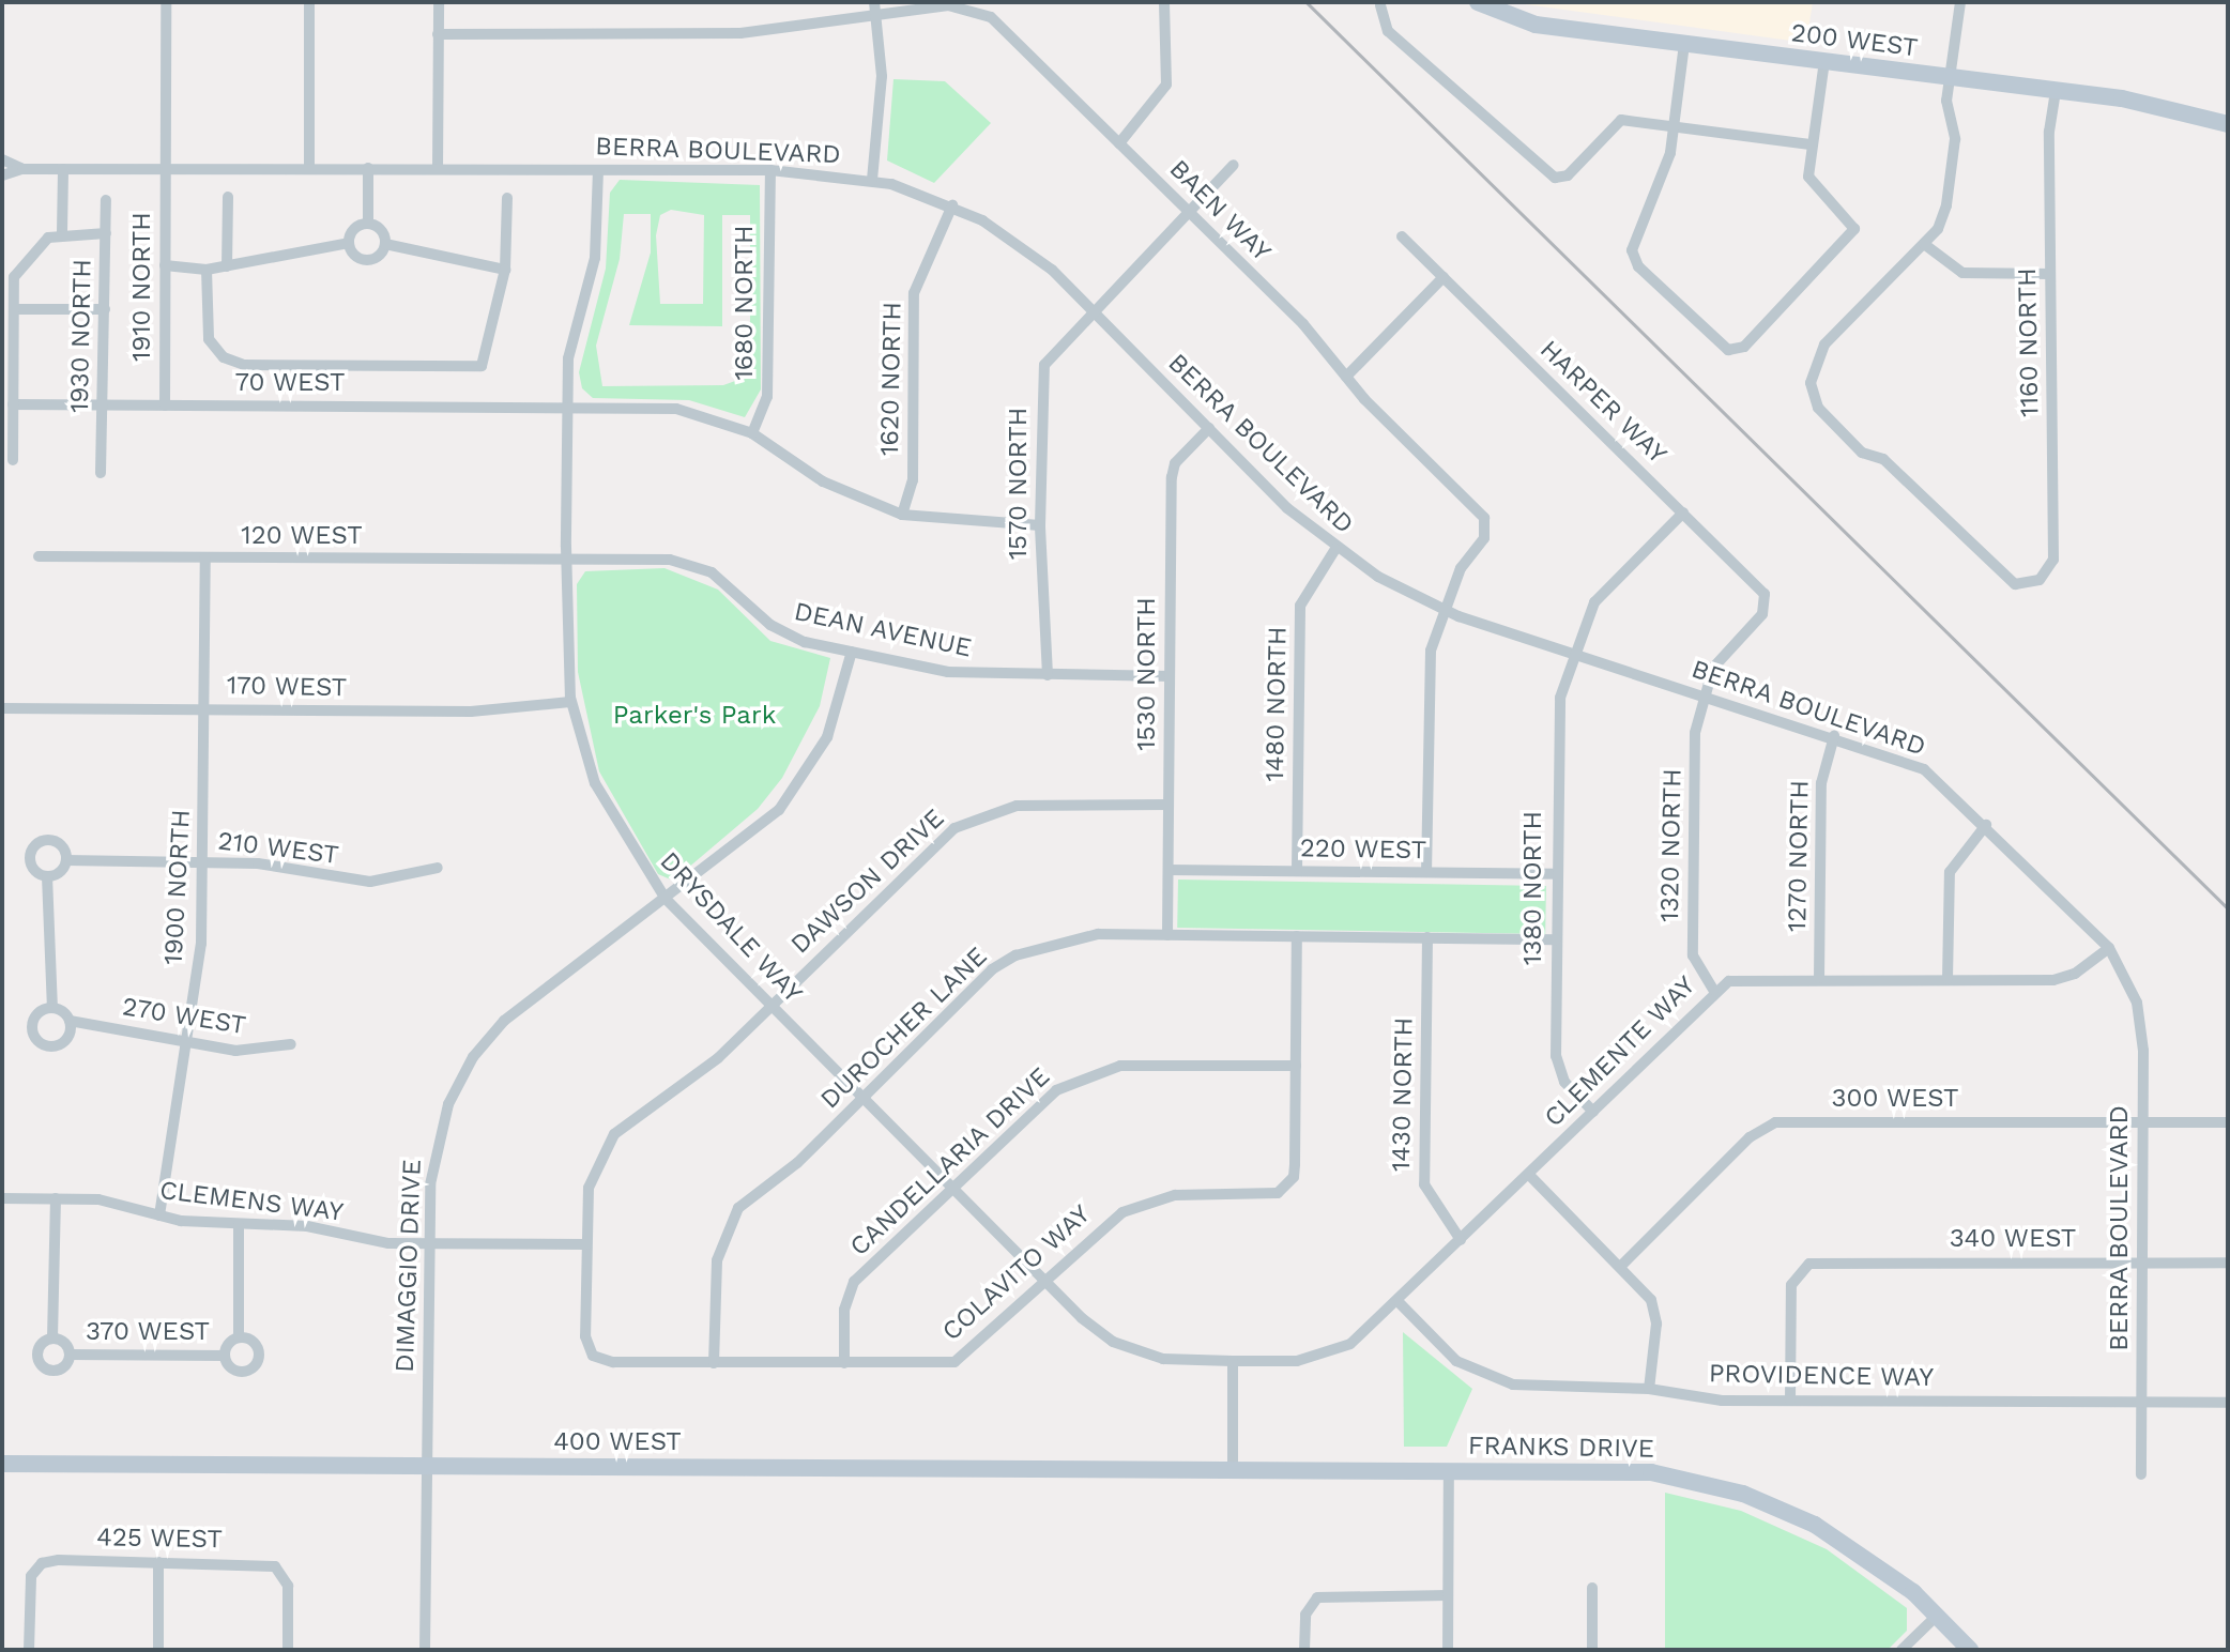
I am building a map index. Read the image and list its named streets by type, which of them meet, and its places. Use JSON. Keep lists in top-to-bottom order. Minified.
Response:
{"streets":{"street":["200 WEST","BERRA BOULEVARD","BAEN WAY","1910 NORTH","1680 NORTH","1930 NORTH","1160 NORTH","1620 NORTH","70 WEST","HARPER WAY","1570 NORTH","120 WEST","DEAN AVENUE","1530 NORTH","170 WEST","1480 NORTH","1320 NORTH","210 WEST","220 WEST","1270 NORTH","DAWSON DRIVE","1900 NORTH","1380 NORTH","DRYSDALE WAY","270 WEST","DUROCHER LANE","CLEMENTE WAY","1430 NORTH","300 WEST","CANDELLARIA DRIVE","CLEMENS WAY","340 WEST","DIMAGGIO DRIVE","COLAVITO WAY","370 WEST","PROVIDENCE WAY","400 WEST","FRANKS DRIVE","425 WEST"]},"crossings":[["200 WEST","1160 NORTH"],["BERRA BOULEVARD","BAEN WAY"],["BERRA BOULEVARD","1910 NORTH"],["BERRA BOULEVARD","1680 NORTH"],["BERRA BOULEVARD","1620 NORTH"],["BERRA BOULEVARD","1570 NORTH"],["BERRA BOULEVARD","1530 NORTH"],["BERRA BOULEVARD","1480 NORTH"],["BERRA BOULEVARD","1320 NORTH"],["BERRA BOULEVARD","1270 NORTH"],["BERRA BOULEVARD","1380 NORTH"],["BERRA BOULEVARD","DRYSDALE WAY"],["BERRA BOULEVARD","CLEMENTE WAY"],["BERRA BOULEVARD","300 WEST"],["BERRA BOULEVARD","340 WEST"],["BERRA BOULEVARD","PROVIDENCE WAY"],["BAEN WAY","1570 NORTH"],["1910 NORTH","70 WEST"],["1680 NORTH","70 WEST"],["1930 NORTH","70 WEST"],["1620 NORTH","70 WEST"],["70 WEST","1570 NORTH"],["70 WEST","DRYSDALE WAY"],["HARPER WAY","1320 NORTH"],["HARPER WAY","1380 NORTH"],["1570 NORTH","DEAN AVENUE"],["120 WEST","DEAN AVENUE"],["120 WEST","1900 NORTH"],["120 WEST","DRYSDALE WAY"],["DEAN AVENUE","1530 NORTH"],["DEAN AVENUE","DRYSDALE WAY"],["DEAN AVENUE","DIMAGGIO DRIVE"],["1530 NORTH","220 WEST"],["1530 NORTH","DAWSON DRIVE"],["1530 NORTH","DUROCHER LANE"],["170 WEST","1900 NORTH"],["170 WEST","DRYSDALE WAY"],["1480 NORTH","220 WEST"],["1320 NORTH","CLEMENTE WAY"],["210 WEST","1900 NORTH"],["220 WEST","1380 NORTH"],["1270 NORTH","CLEMENTE WAY"],["DAWSON DRIVE","DRYSDALE WAY"],["DAWSON DRIVE","CLEMENS WAY"],["DAWSON DRIVE","COLAVITO WAY"],["1900 NORTH","270 WEST"],["1900 NORTH","CLEMENS WAY"],["1380 NORTH","DUROCHER LANE"],["1380 NORTH","CLEMENTE WAY"],["DRYSDALE WAY","DUROCHER LANE"],["DRYSDALE WAY","CLEMENTE WAY"],["DRYSDALE WAY","CANDELLARIA DRIVE"],["DRYSDALE WAY","DIMAGGIO DRIVE"],["DRYSDALE WAY","COLAVITO WAY"],["DUROCHER LANE","1430 NORTH"],["DUROCHER LANE","COLAVITO WAY"],["CLEMENTE WAY","1430 NORTH"],["CLEMENTE WAY","PROVIDENCE WAY"],["CANDELLARIA DRIVE","COLAVITO WAY"],["CLEMENS WAY","DIMAGGIO DRIVE"],["340 WEST","PROVIDENCE WAY"],["DIMAGGIO DRIVE","400 WEST"],["400 WEST","FRANKS DRIVE"]],"parks":["Parker's Park"]}
